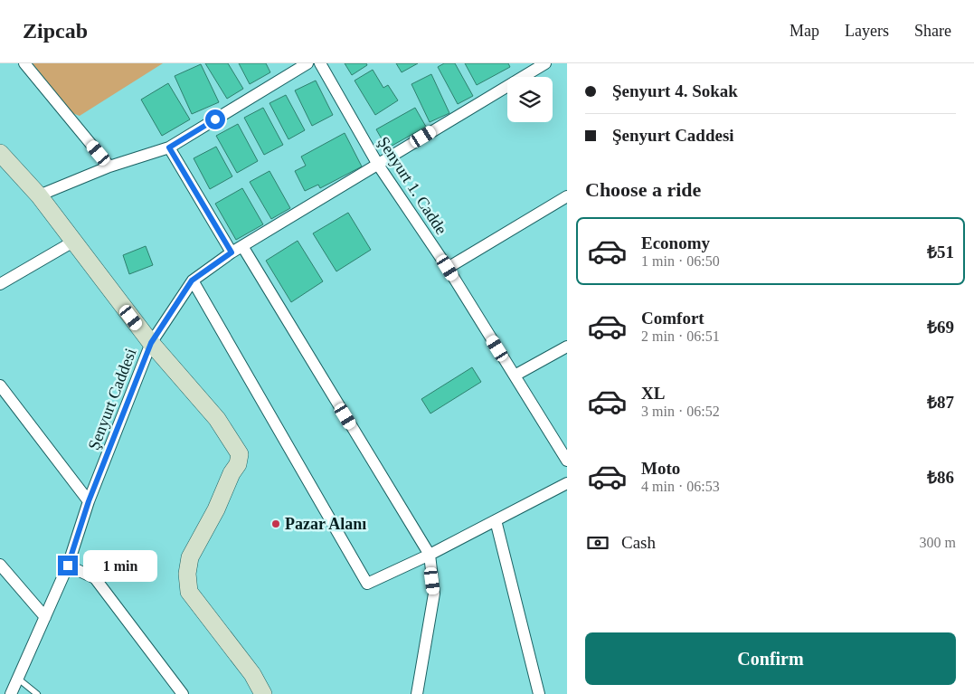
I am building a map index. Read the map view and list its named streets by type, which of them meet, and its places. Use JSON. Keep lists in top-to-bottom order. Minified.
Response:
{"streets":{"street":["Şenyurt 1. Cadde","Şenyurt Caddesi"]},"crossings":[["Şenyurt 1. Cadde","Şenyurt Caddesi"]],"places":["Pazar Alanı"],"page":{"header":"Zipcab","nav":["Map","Layers","Share"],"banner":["Şenyurt 4. Sokak","Şenyurt Caddesi"],"heading":"Choose a ride","list":[{"name":"Economy","note":"1 min · 06:50","value":"₺51"},{"name":"Comfort","note":"2 min · 06:51","value":"₺69"},{"name":"XL","note":"3 min · 06:52","value":"₺87"},{"name":"Moto","note":"4 min · 06:53","value":"₺86"}],"pay":["Cash","300 m"],"bubble":"1 min","buttons":"Confirm"}}
